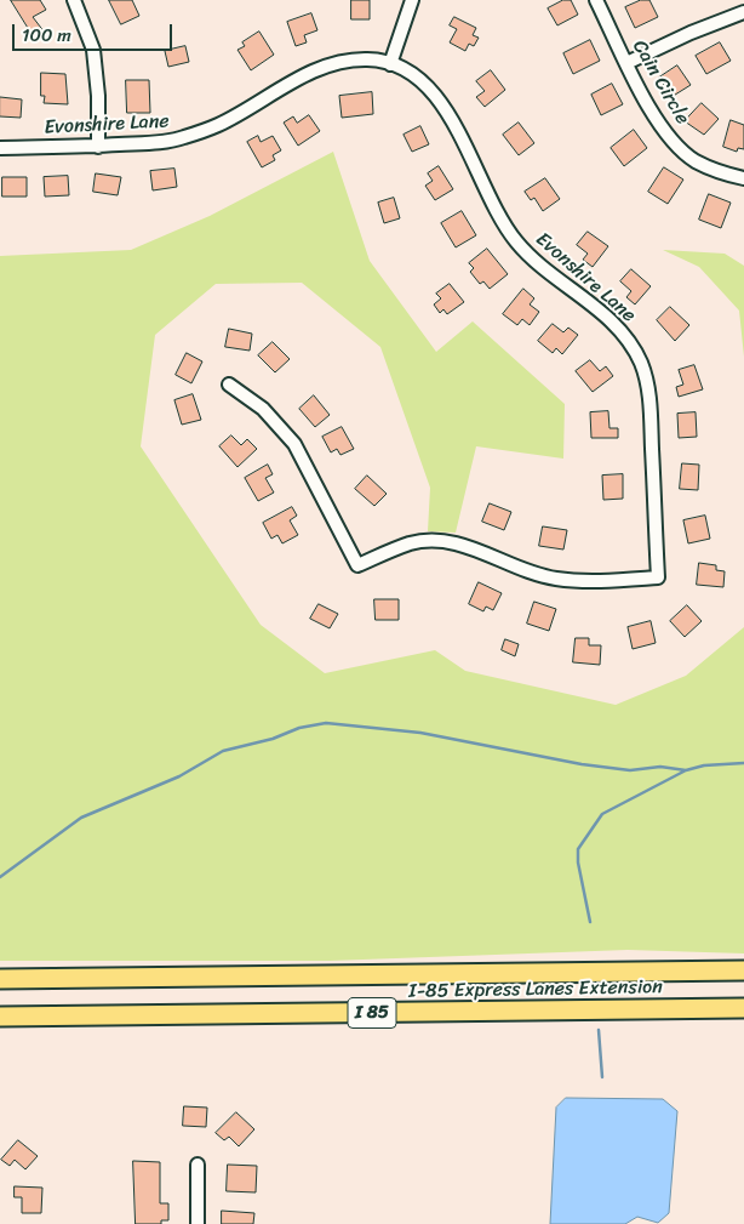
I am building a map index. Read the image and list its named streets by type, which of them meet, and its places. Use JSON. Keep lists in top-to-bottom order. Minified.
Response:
{"streets":{"highway":["I-85 Express Lanes Extension","I 85"],"street":["Cain Circle","Evonshire Lane"]},"scale_bar":"100 m"}
